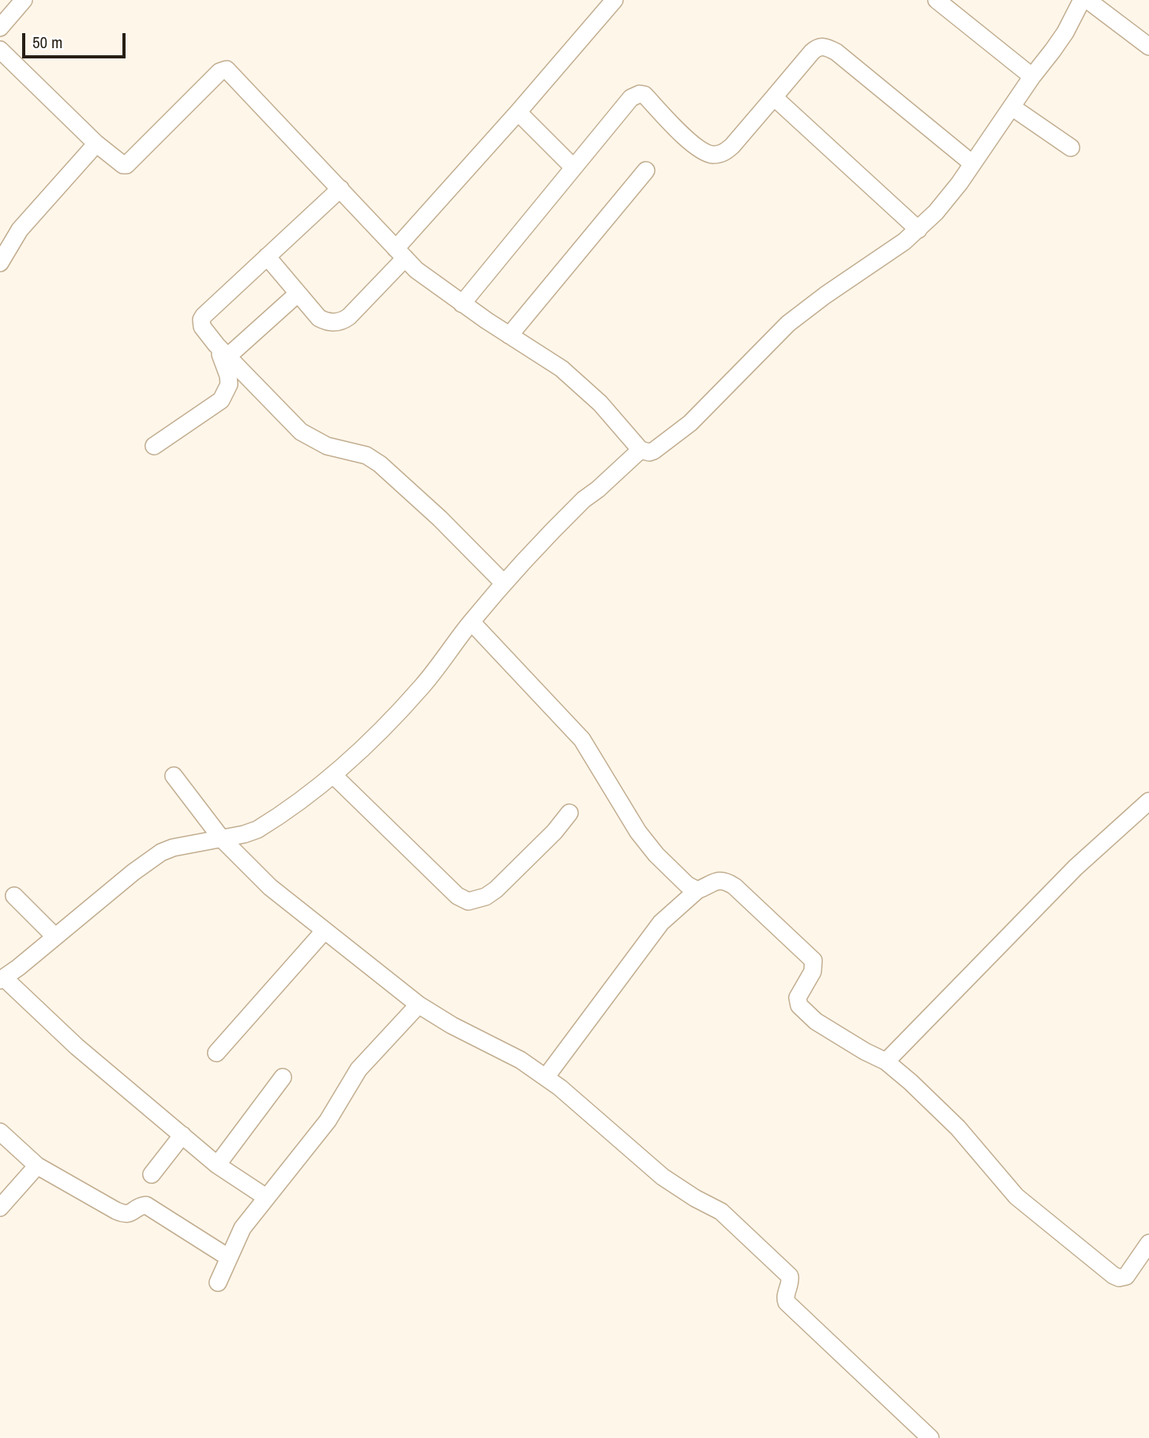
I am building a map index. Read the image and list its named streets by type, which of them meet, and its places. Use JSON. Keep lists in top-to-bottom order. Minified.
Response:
{"scale_bar":"50 m"}
